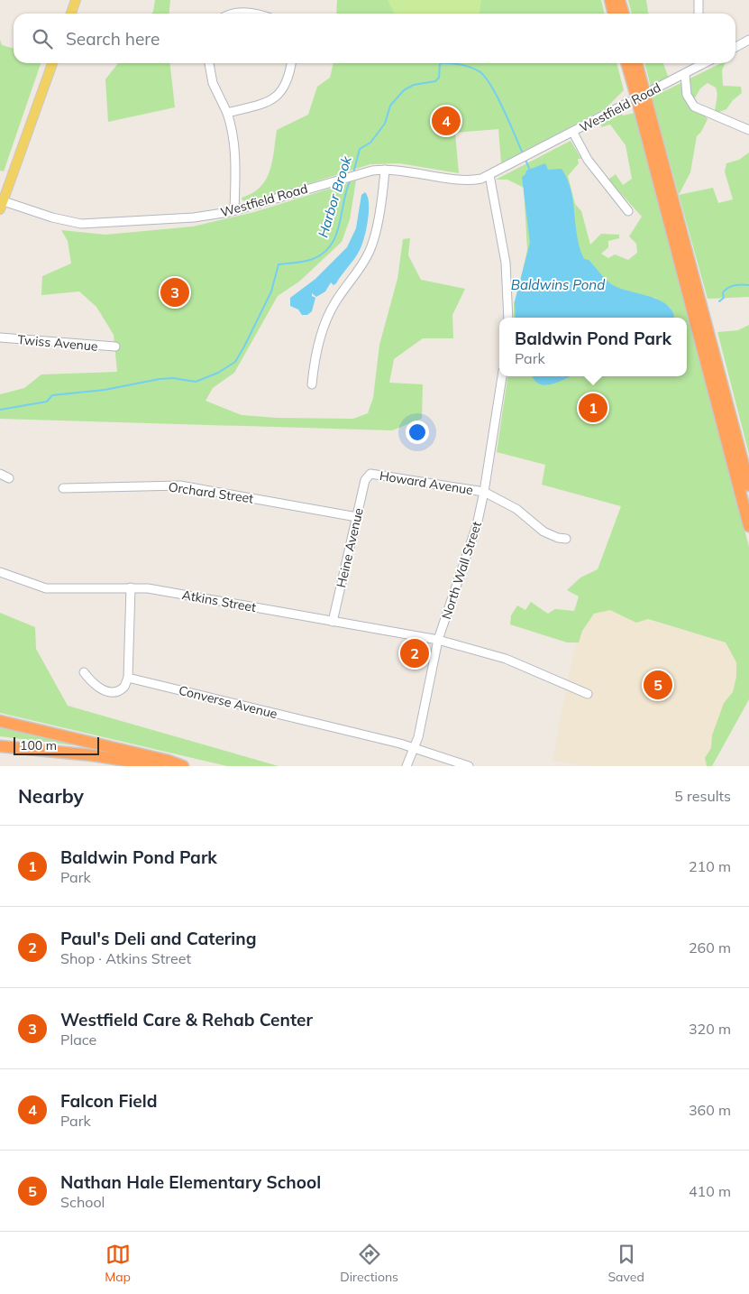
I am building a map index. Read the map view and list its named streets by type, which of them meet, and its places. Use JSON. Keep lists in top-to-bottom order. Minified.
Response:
{"streets":{"street":["Westfield Road","Twiss Avenue","Howard Avenue","Orchard Street","Heine Avenue","North Wall Street","Atkins Street","Converse Avenue"]},"crossings":[["Howard Avenue","Heine Avenue"],["Howard Avenue","North Wall Street"],["Orchard Street","Heine Avenue"],["Heine Avenue","Atkins Street"],["North Wall Street","Atkins Street"],["North Wall Street","Converse Avenue"]],"water":["Harbor Brook","Baldwins Pond"],"scale_bar":"100 m","page":{"search":"Search here","pins":["4","3","1","2","5"],"popup":["Baldwin Pond Park","Park"],"scale":"100 m","heading":["Nearby","5 results"],"list":[{"mark":"1","name":"Baldwin Pond Park","note":"Park","value":"210 m"},{"mark":"2","name":"Paul's Deli and Catering","note":"Shop · Atkins Street","value":"260 m"},{"mark":"3","name":"Westfield Care & Rehab Center","note":"Place","value":"320 m"},{"mark":"4","name":"Falcon Field","note":"Park","value":"360 m"},{"mark":"5","name":"Nathan Hale Elementary School","note":"School","value":"410 m"}],"nav":["Map","Directions","Saved"]}}
